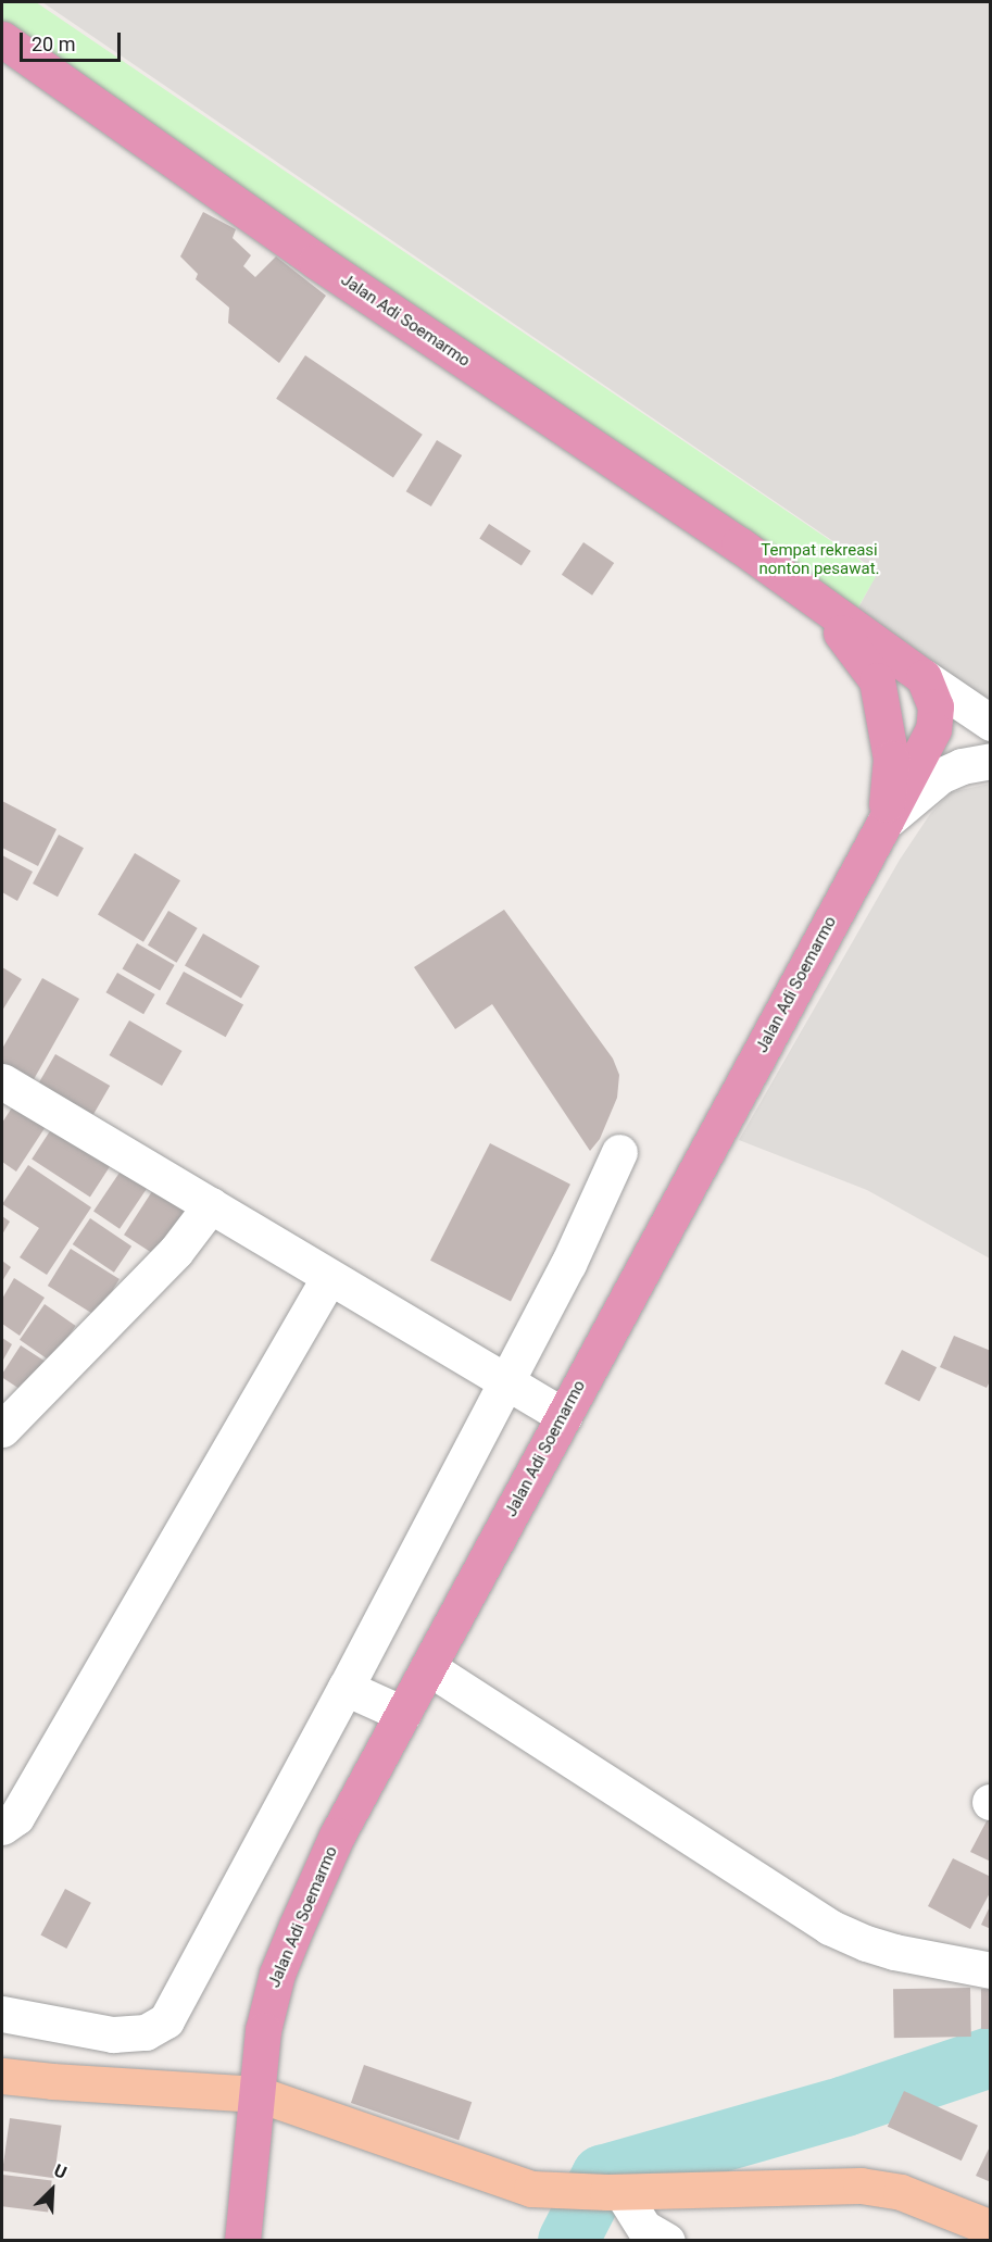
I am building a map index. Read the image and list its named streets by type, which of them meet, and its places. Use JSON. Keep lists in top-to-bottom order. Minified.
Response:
{"streets":{"highway":["Jalan Adi Soemarmo"]},"parks":["Tempat rekreasi nonton pesawat."],"scale_bar":"20 m","north":"top right"}
